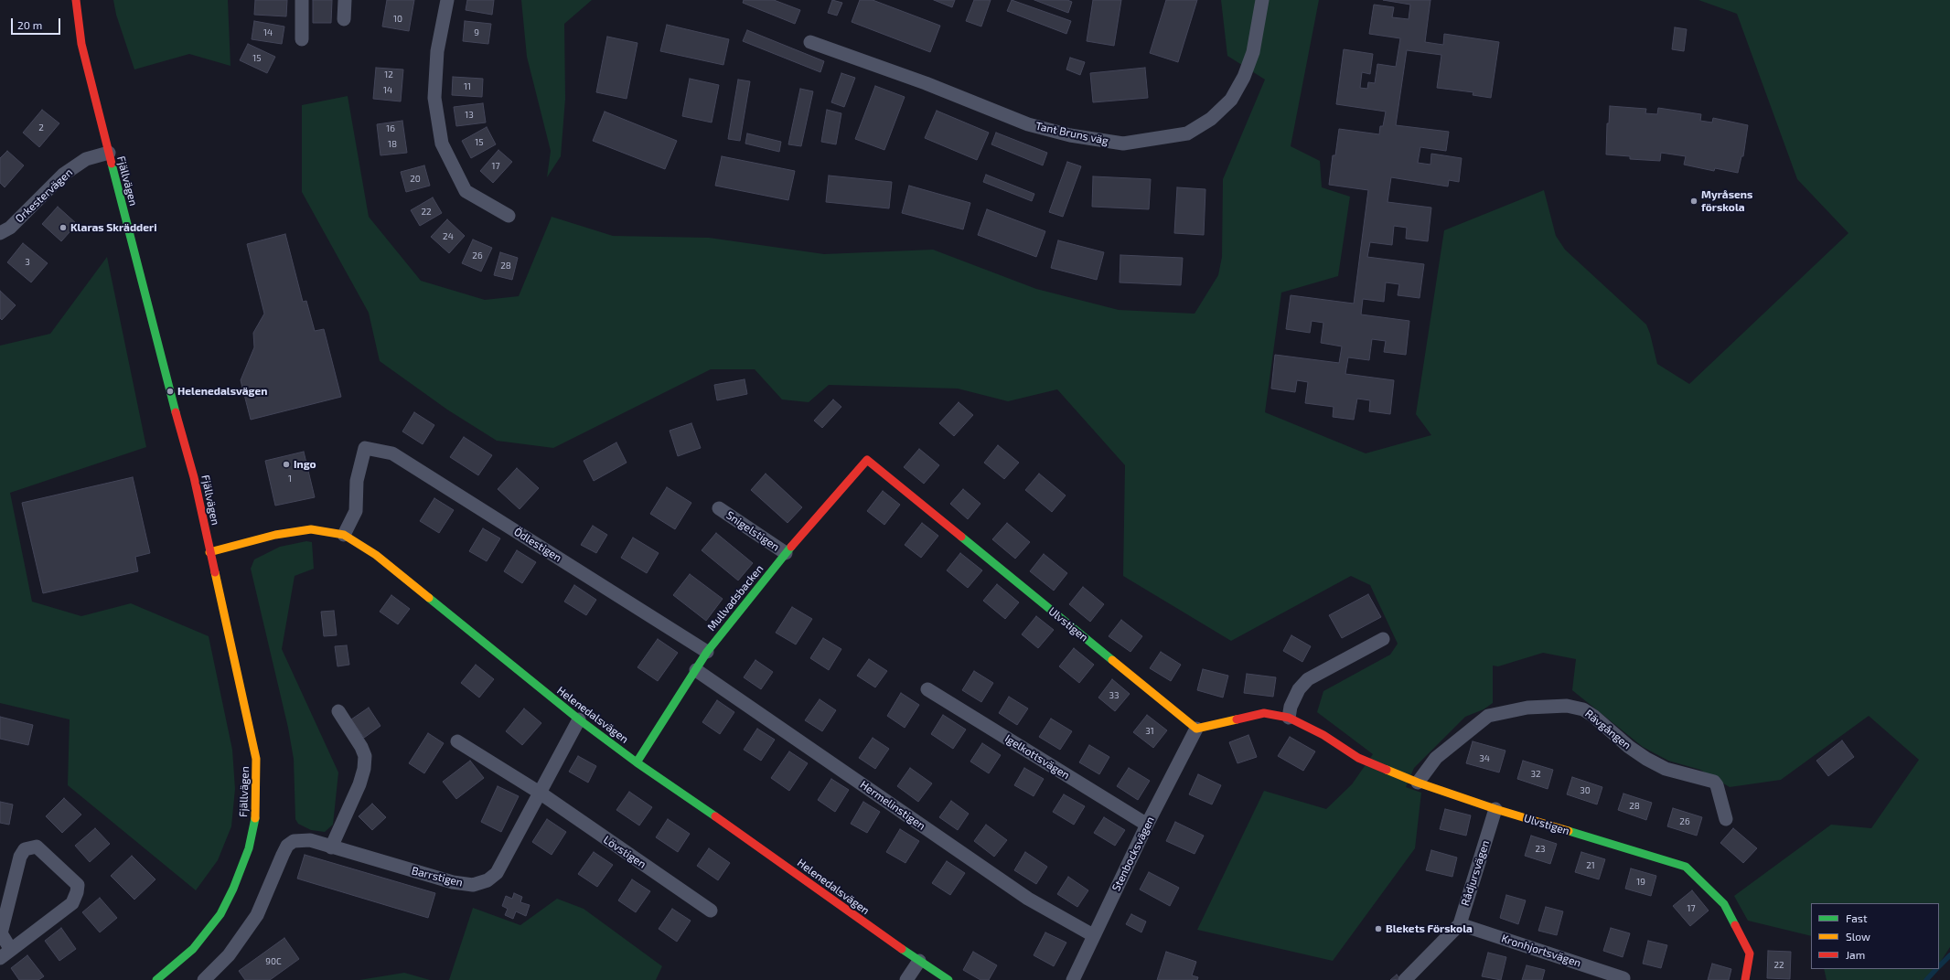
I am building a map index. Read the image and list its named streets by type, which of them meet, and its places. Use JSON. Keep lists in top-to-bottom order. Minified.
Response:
{"streets":{"street":["Tant Bruns väg","Fjällvägen","Orkestervägen","Snigelstigen","Ödlestigen","Mullvadsbacken","Ulvstigen","Helenedalsvägen","Rävgången","Igelkottsvägen","Hermelinstigen","Lövstigen","Stenbocksvägen","Rådjursvägen","Barrstigen","Kronhjortsvägen"]},"crossings":[["Fjällvägen","Orkestervägen"],["Fjällvägen","Helenedalsvägen"],["Snigelstigen","Mullvadsbacken"],["Ödlestigen","Mullvadsbacken"],["Ödlestigen","Helenedalsvägen"],["Mullvadsbacken","Ulvstigen"],["Mullvadsbacken","Helenedalsvägen"],["Mullvadsbacken","Hermelinstigen"],["Ulvstigen","Rävgången"],["Ulvstigen","Stenbocksvägen"],["Ulvstigen","Rådjursvägen"],["Helenedalsvägen","Barrstigen"],["Igelkottsvägen","Stenbocksvägen"],["Hermelinstigen","Stenbocksvägen"],["Lövstigen","Barrstigen"],["Rådjursvägen","Kronhjortsvägen"]],"places":["Myråsens förskola","Klaras Skrädderi","Helenedalsvägen","Ingo","Blekets Förskola"],"house_numbers":["10","14","9","15","12","11","14","13","2","16","15","18","17","20","22","24","26","3","28","1","33","31","34","32","30","28","26","23","21","19","17","90C","22"],"legend":["Fast","Slow","Jam"],"scale_bar":"20 m"}
